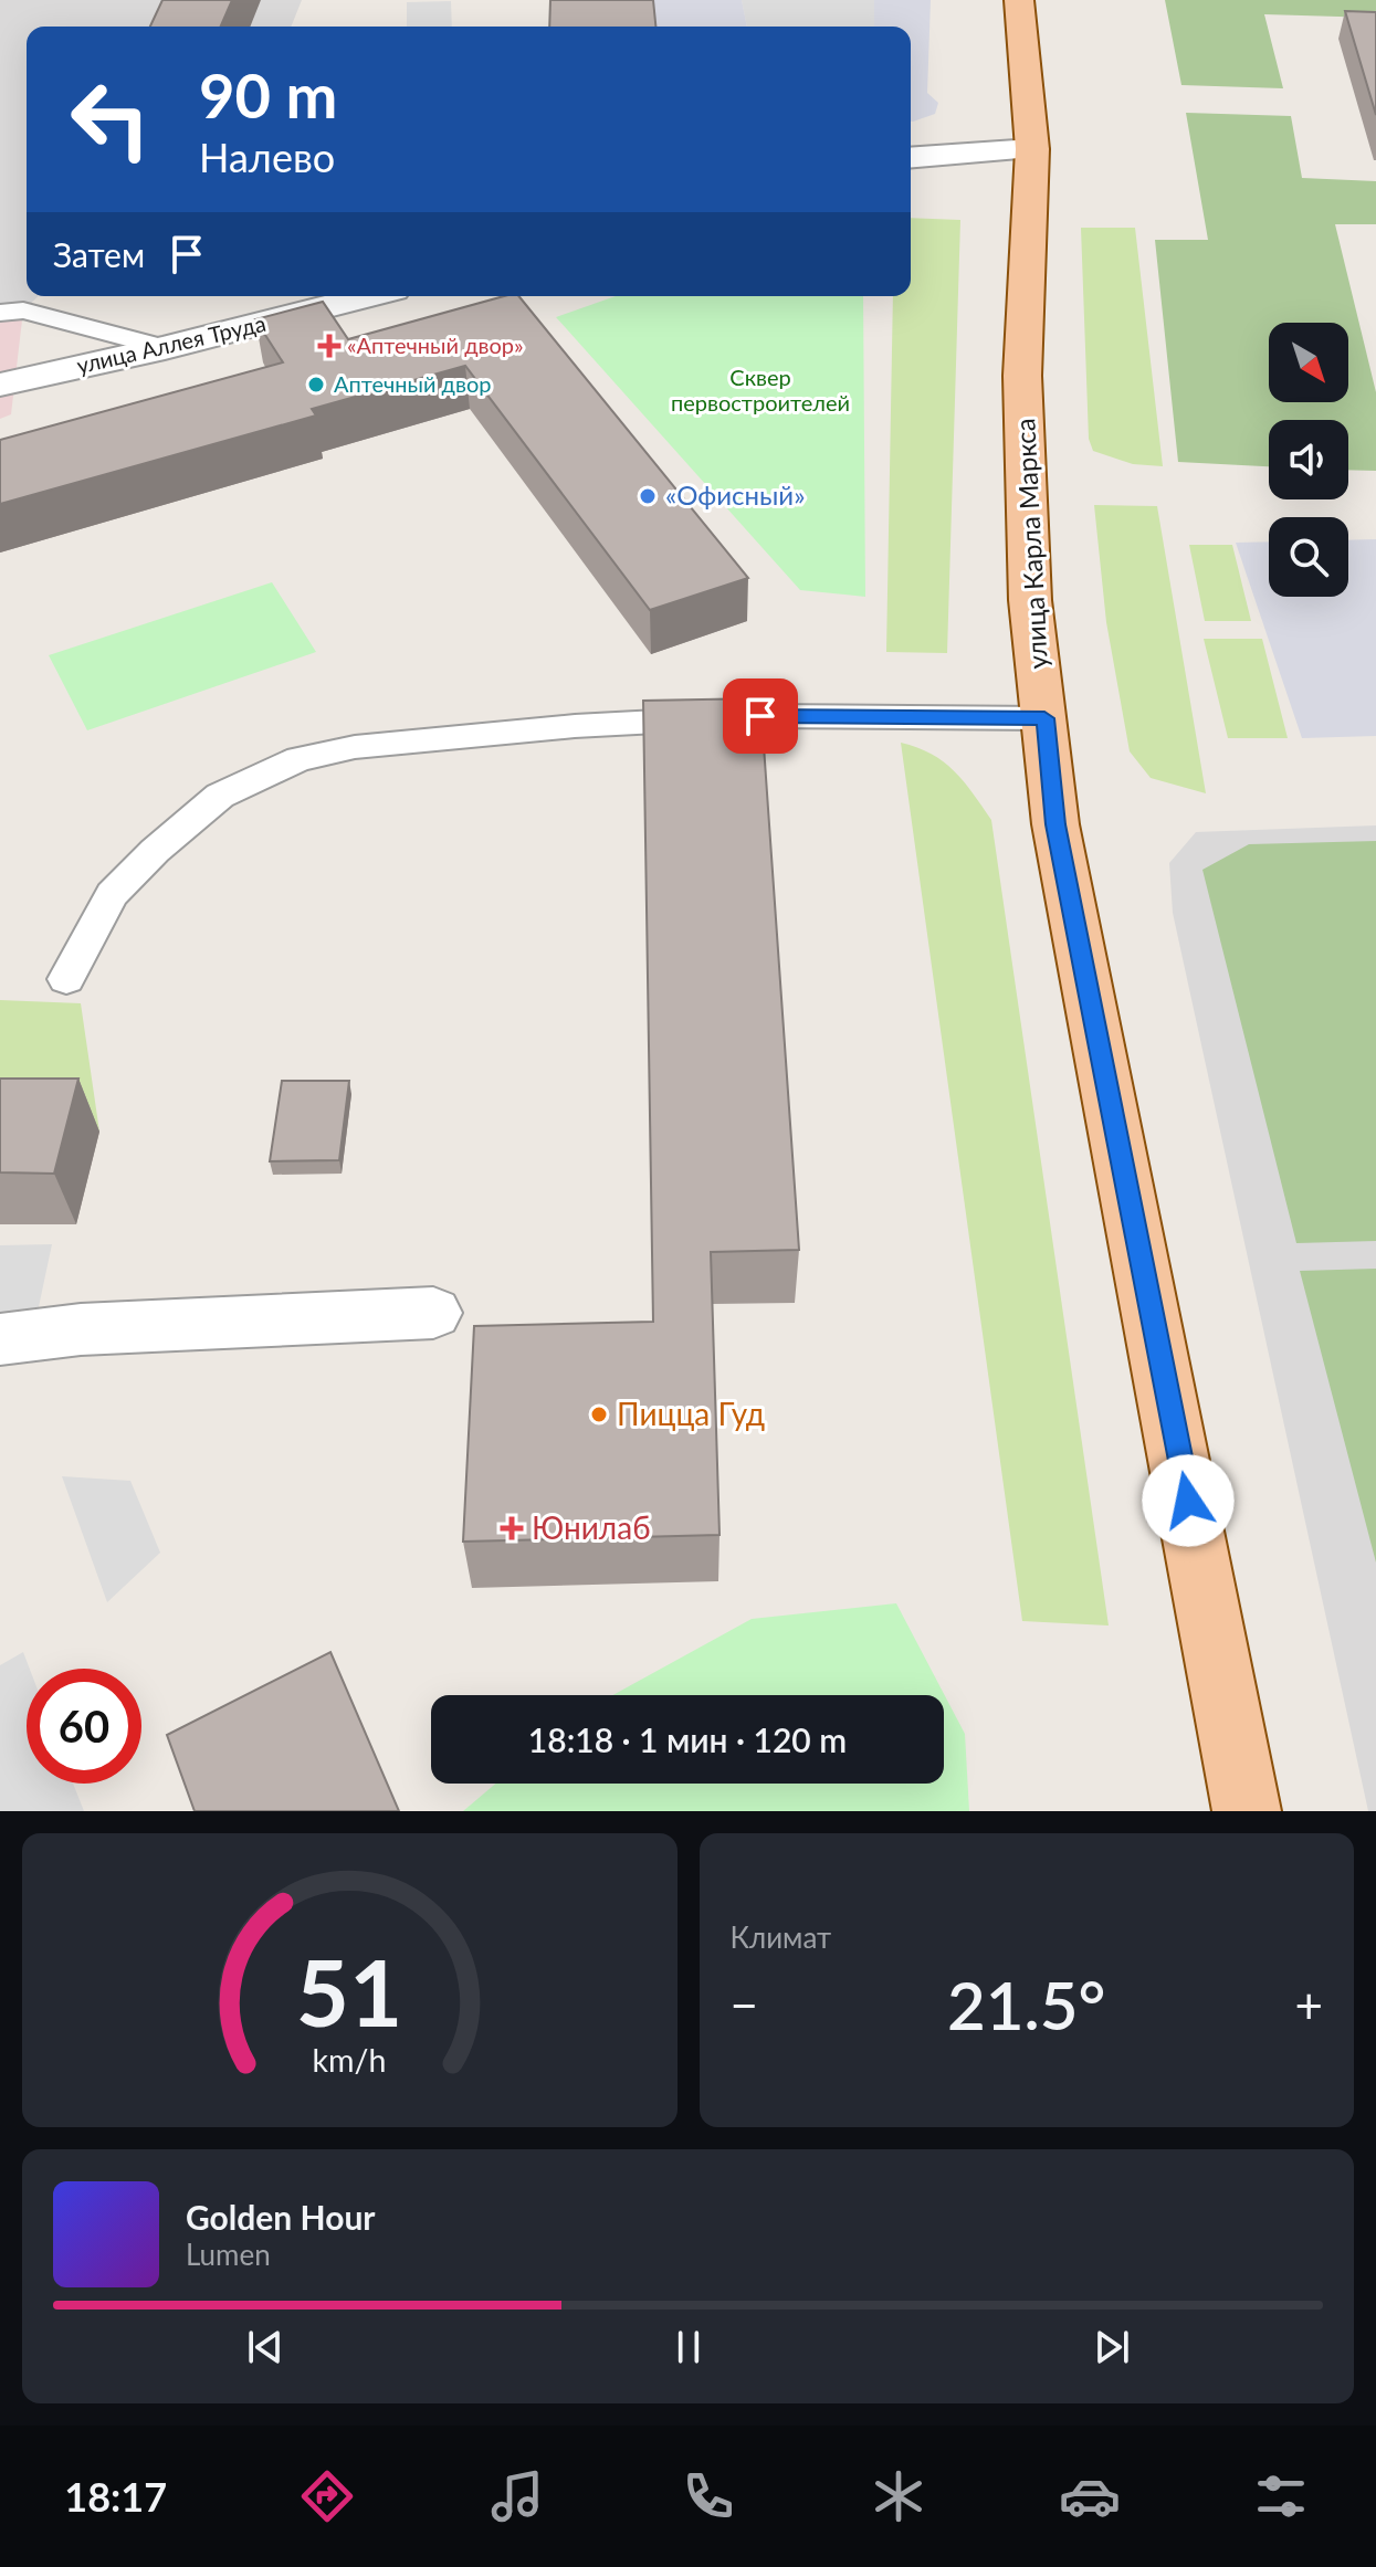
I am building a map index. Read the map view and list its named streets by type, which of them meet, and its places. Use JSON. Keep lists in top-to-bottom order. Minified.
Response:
{"streets":{"main road":["улица Карла Маркса"],"street":["улица Аллея Труда"]},"parks":["Сквер первостроителей"],"places":{"health":["«Аптечный двор»","Юнилаб"],"other":["Аптечный двор","«Офисный»","Пицца Гуд"]},"north":"bottom right","page":{"turn":["90 m","Налево"],"then":"Затем","limit":"60","trip":"18:18 · 1 мин · 120 m","tile":"Климат","heat":["−","21.5°","+"],"song":["Golden Hour","Lumen"],"tabs":"18:17","gauge":["51","km/h"]}}
